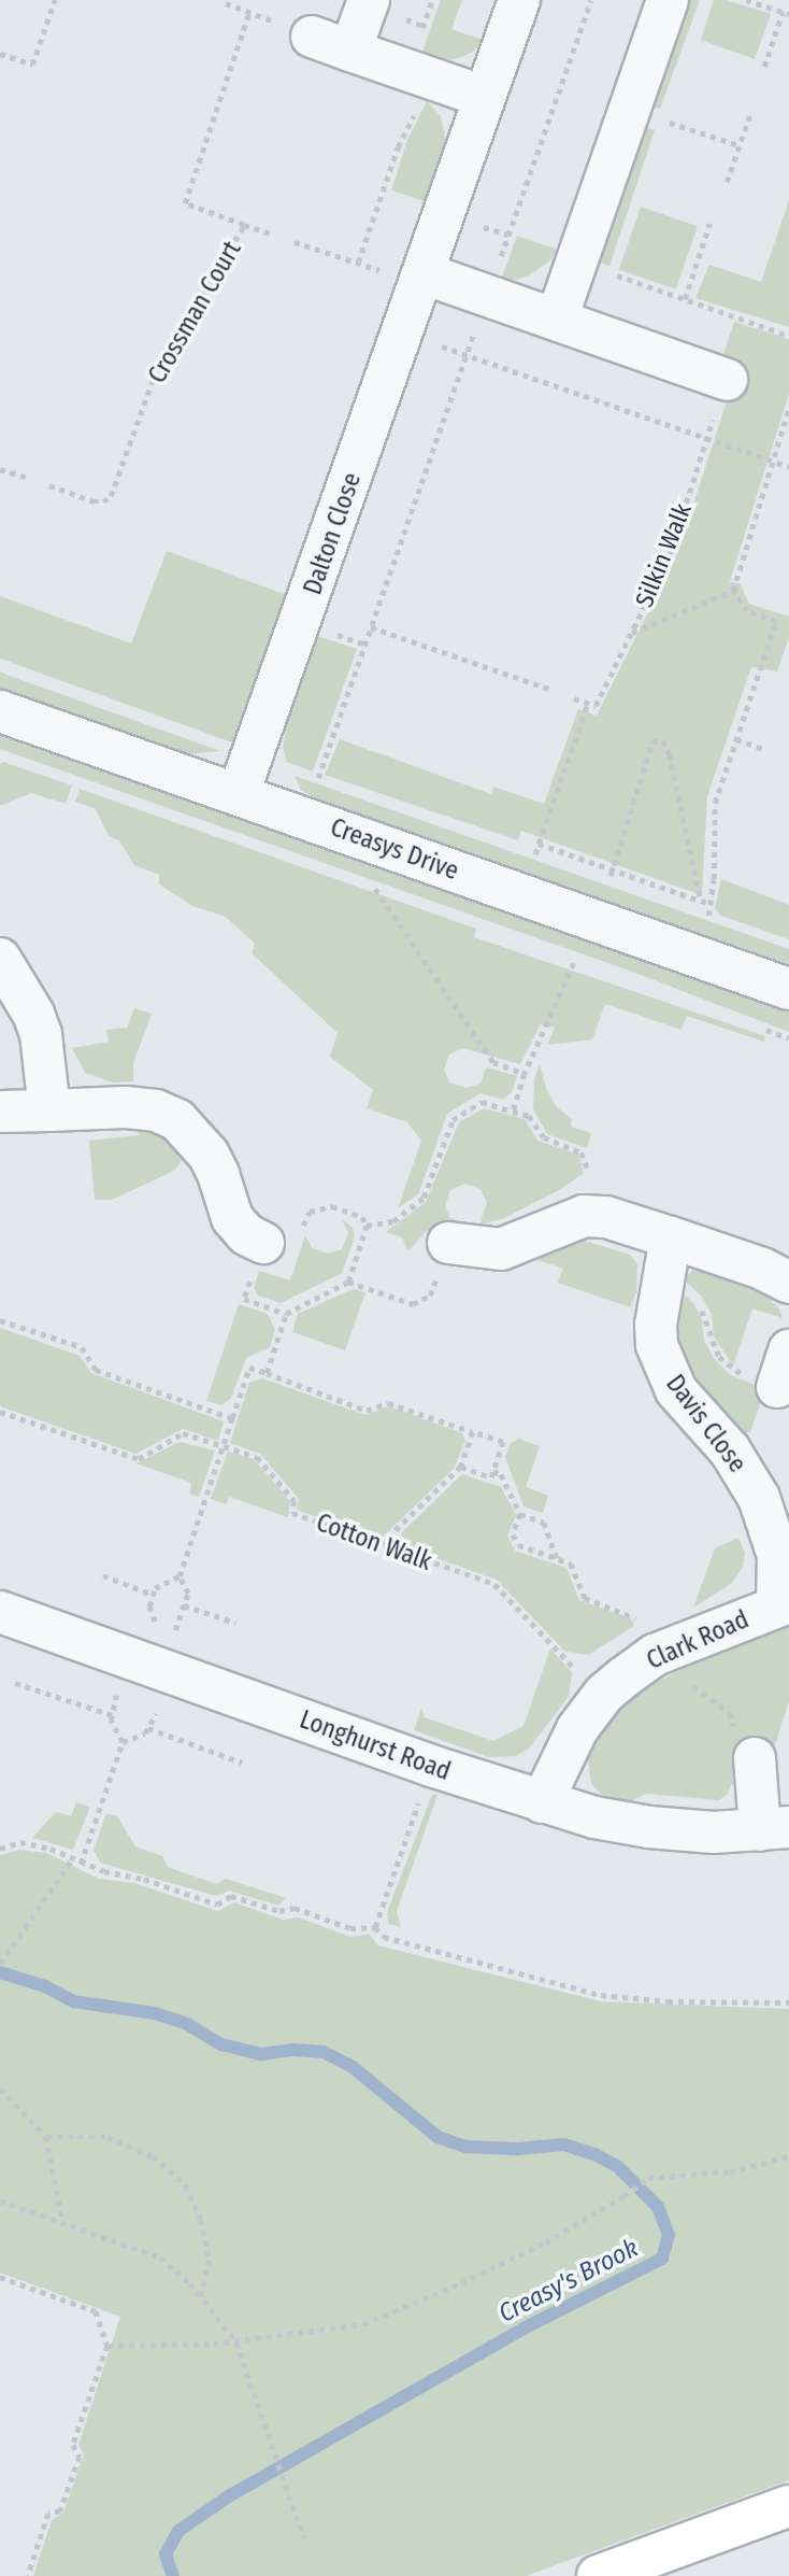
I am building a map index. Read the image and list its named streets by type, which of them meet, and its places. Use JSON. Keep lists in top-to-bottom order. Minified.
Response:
{"streets":{"street":["Dalton Close","Creasys Drive","Davis Close","Clark Road","Longhurst Road"],"path":["Crossman Court","Silkin Walk","Cotton Walk"]},"crossings":[["Dalton Close","Creasys Drive"],["Davis Close","Clark Road"],["Cotton Walk","Clark Road"],["Clark Road","Longhurst Road"]],"water":["Creasy's Brook"]}
